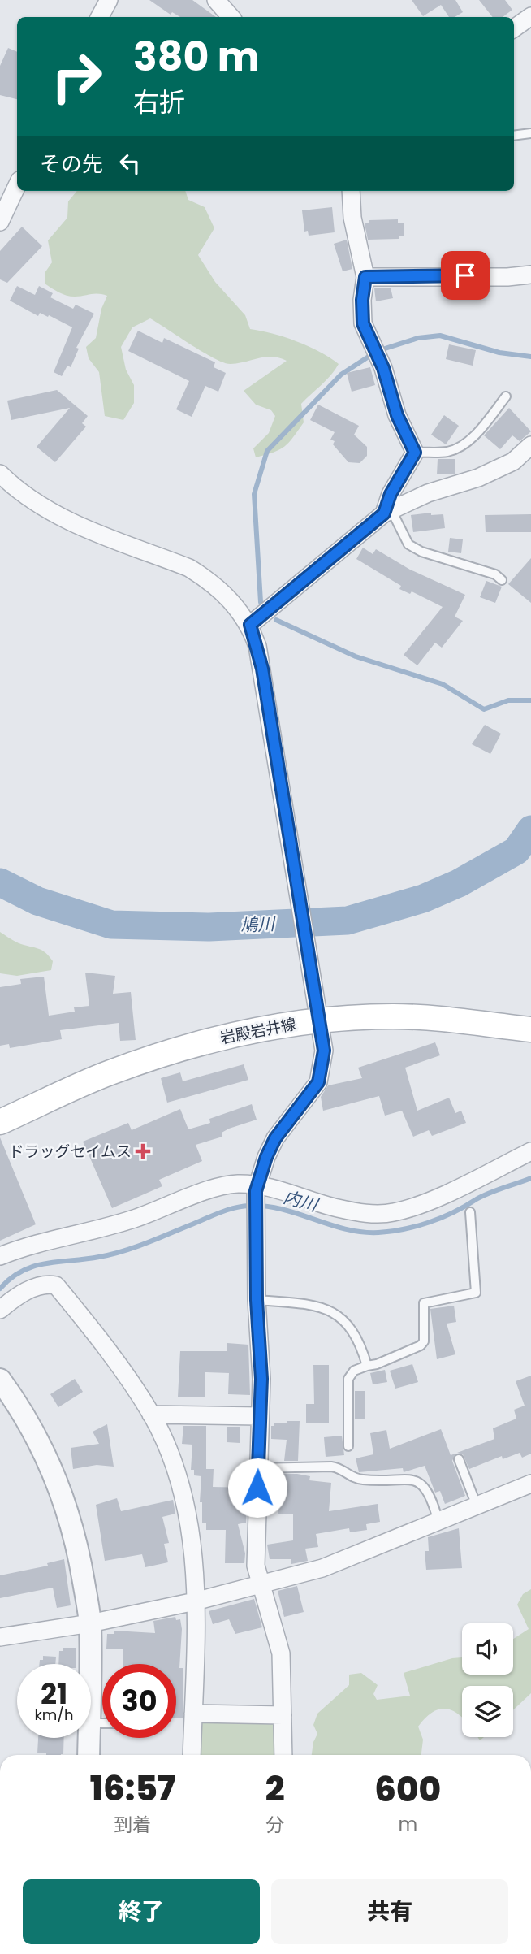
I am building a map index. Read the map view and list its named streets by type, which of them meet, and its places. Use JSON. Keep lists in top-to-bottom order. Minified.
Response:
{"streets":{"main road":["岩殿岩井線"]},"water":["鳩川","内川"],"places":{"health":["ドラッグセイムス"]},"page":{"turn":["380 m","右折"],"then":"その先","speed":"21 km/h","limit":"30","eta":["16:57","到着","2","分","600","m"],"buttons":["終了","共有"]}}
